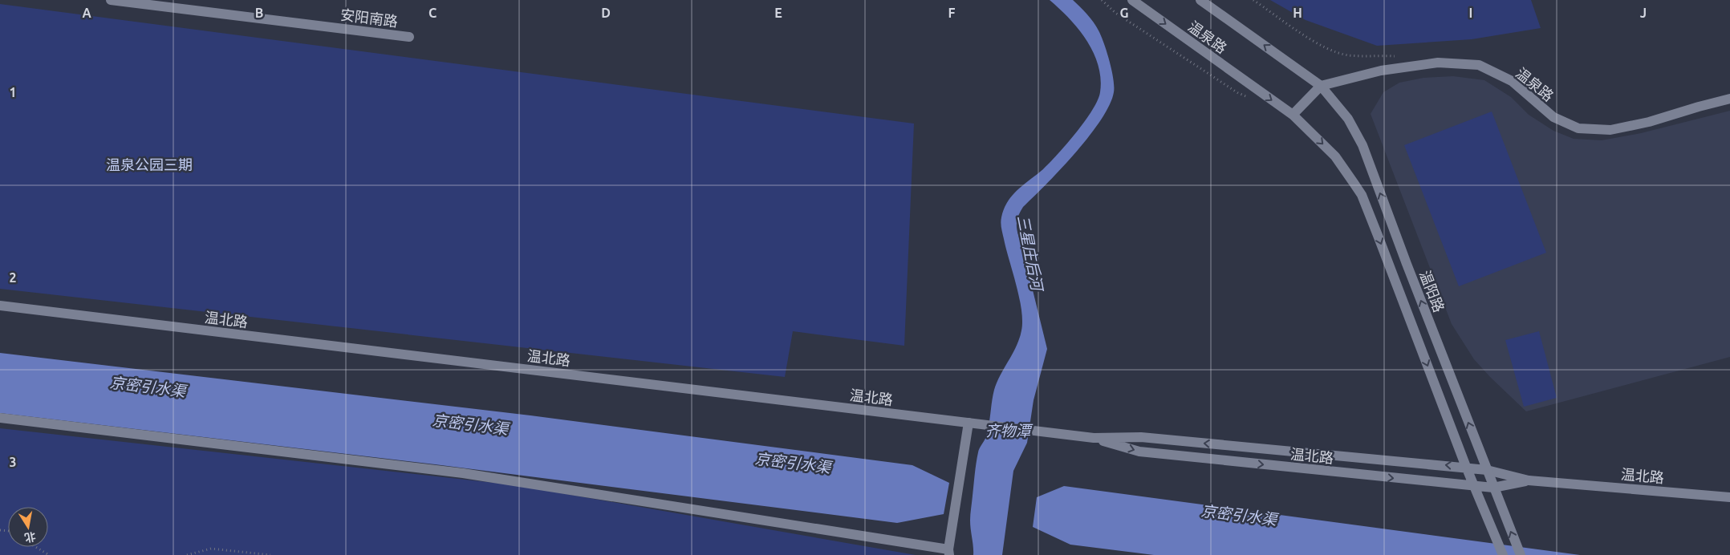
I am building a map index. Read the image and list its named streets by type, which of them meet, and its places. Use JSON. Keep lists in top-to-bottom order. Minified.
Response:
{"streets":{"main road":["安阳南路","温泉路","温阳路","温北路"]},"crossings":[["温泉路","温阳路"],["温阳路","温北路"]],"water":["三星庄后河","京密引水渠","齐物潭"],"parks":["温泉公园三期"],"north":"bottom","grid":{"columns":["A","B","C","D","E","F","G","H","I","J"],"rows":["1","2","3"]}}
